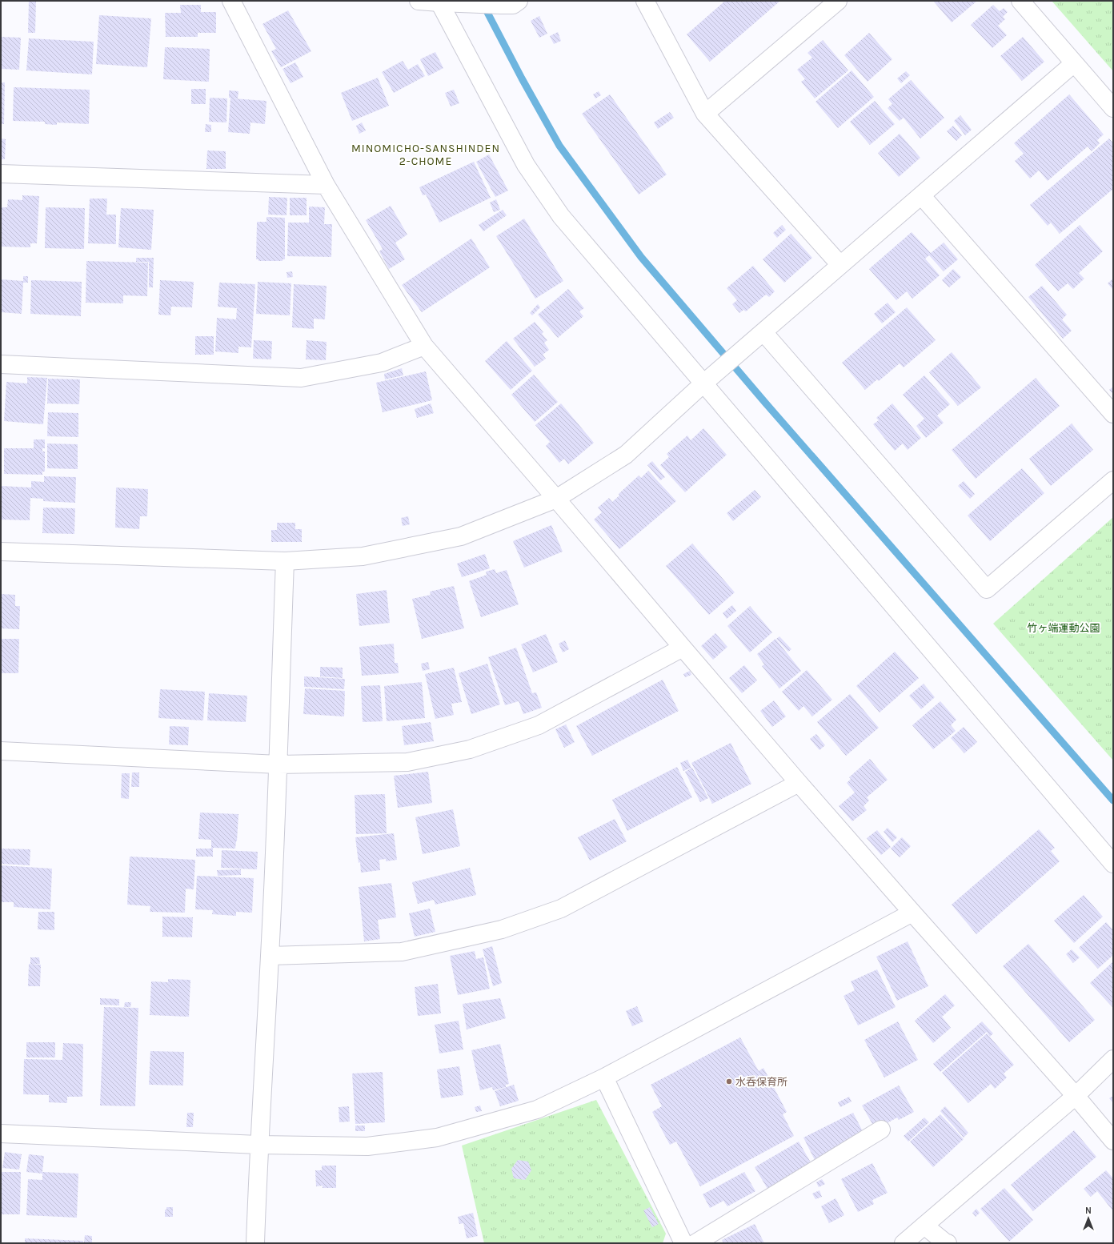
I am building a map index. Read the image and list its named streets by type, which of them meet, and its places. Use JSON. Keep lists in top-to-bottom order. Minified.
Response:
{"districts":["MINOMICHO-SANSHINDEN 2-CHOME"],"parks":["竹ヶ端運動公園"],"places":["水呑保育所"],"north":"top"}
